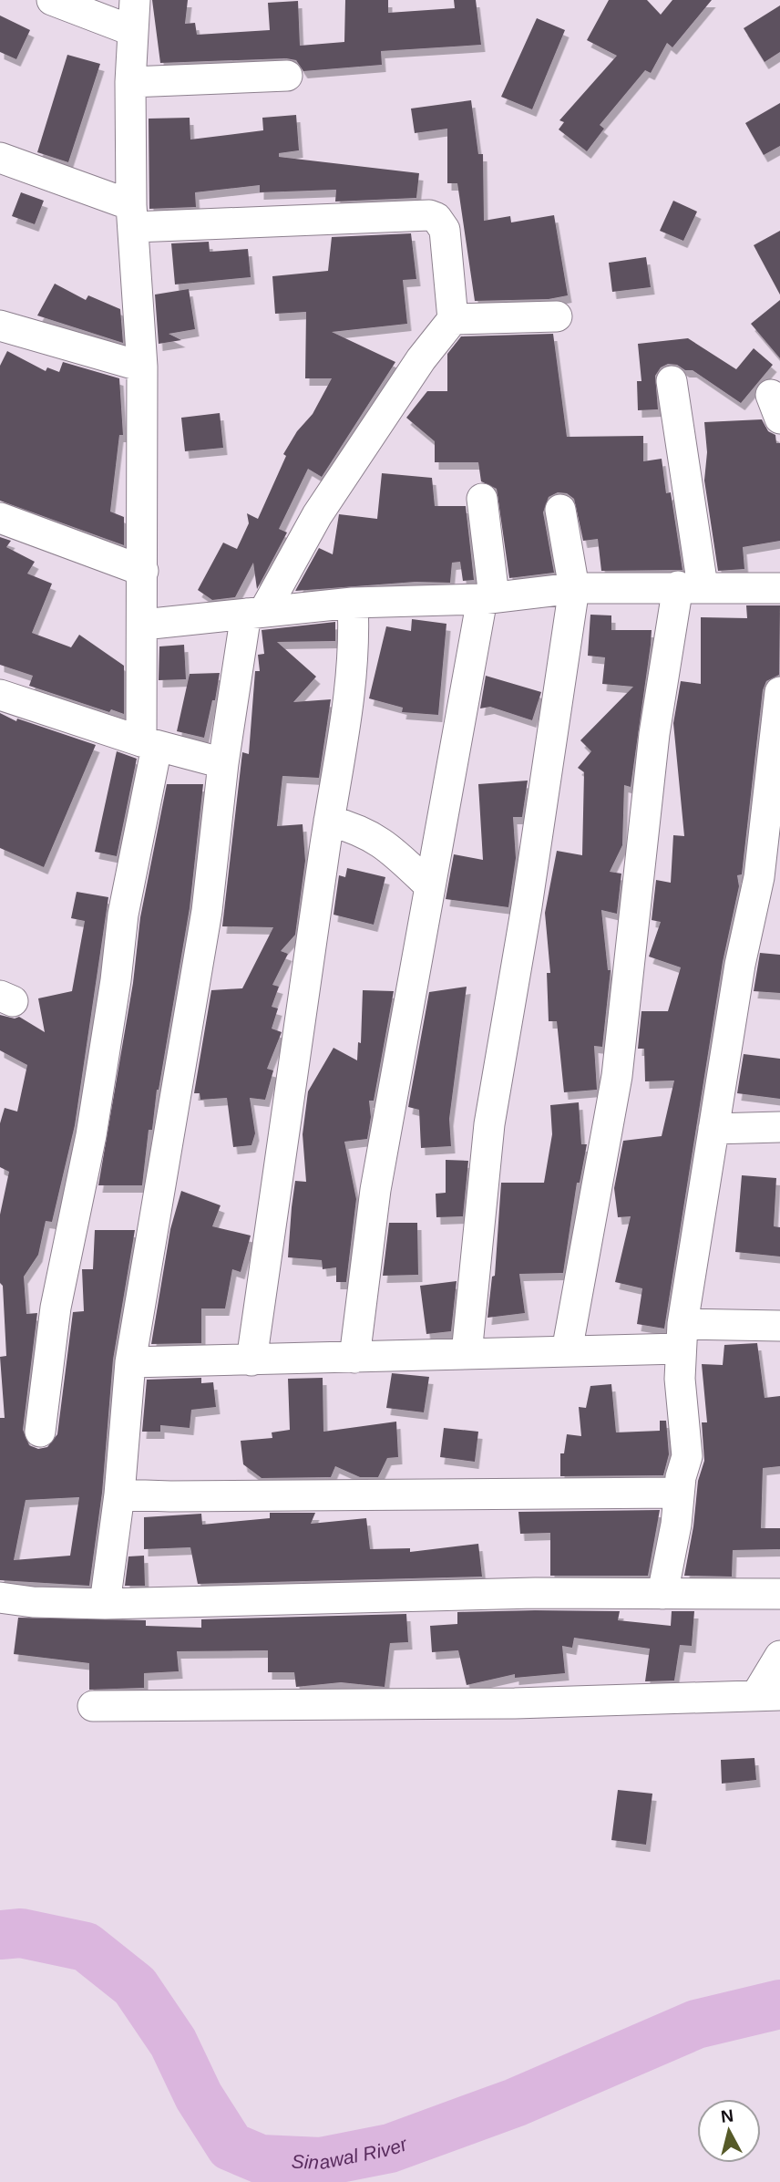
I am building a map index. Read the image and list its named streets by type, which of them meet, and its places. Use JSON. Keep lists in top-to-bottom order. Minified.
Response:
{"water":["Sinawal River"],"north":"top"}
